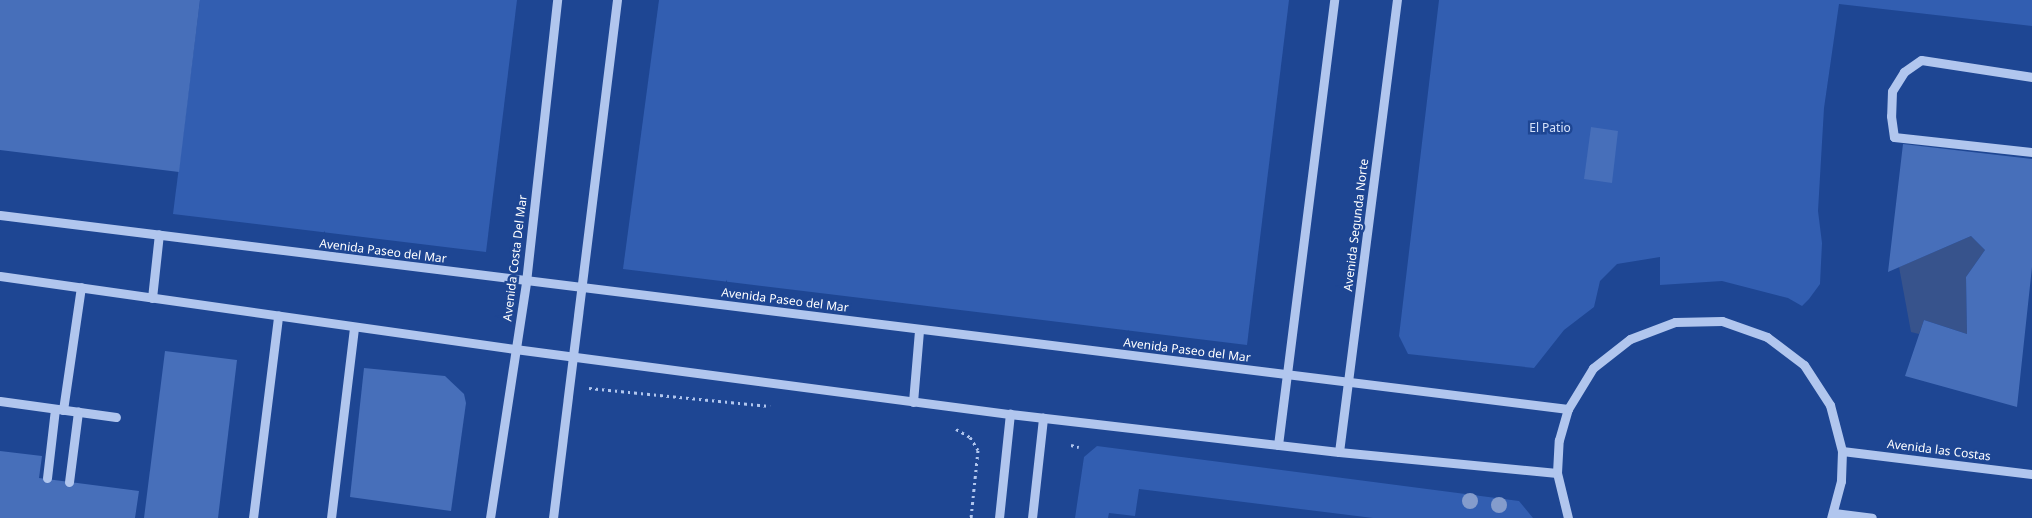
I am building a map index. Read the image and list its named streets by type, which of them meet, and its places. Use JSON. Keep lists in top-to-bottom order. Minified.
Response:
{"streets":{"street":["Avenida Segunda Norte","Avenida Paseo del Mar","Avenida Costa Del Mar","Avenida las Costas"]},"crossings":[["Avenida Segunda Norte","Avenida Paseo del Mar"],["Avenida Paseo del Mar","Avenida Costa Del Mar"]],"parks":["El Patio"]}
